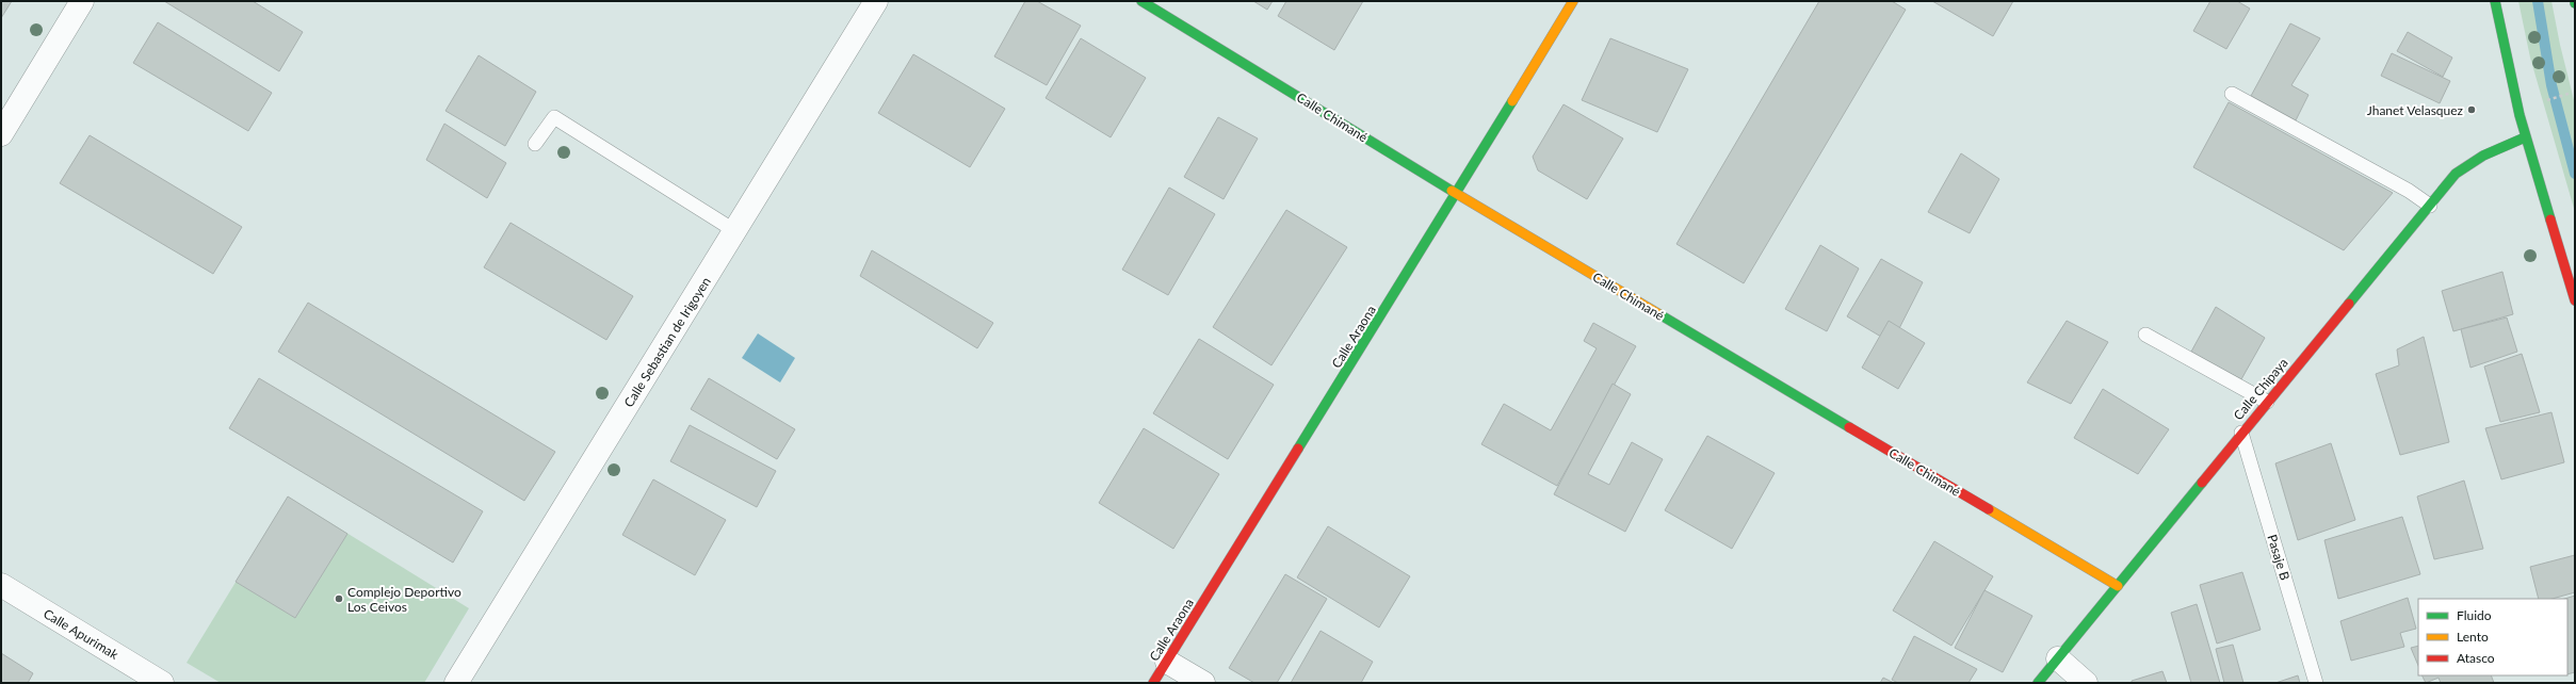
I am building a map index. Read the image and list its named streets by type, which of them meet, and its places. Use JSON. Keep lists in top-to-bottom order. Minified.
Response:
{"streets":{"street":["Calle Chimané","Calle Araona","Calle Sebastian de Irigoyen","Calle Chipaya","Calle Apurimak"],"lane":["Pasaje B"]},"crossings":[["Calle Chimané","Calle Araona"],["Calle Chimané","Calle Chipaya"],["Calle Chipaya","Pasaje B"]],"places":["Jhanet Velasquez","Complejo Deportivo Los Ceivos"],"legend":["Fluido","Lento","Atasco"]}
